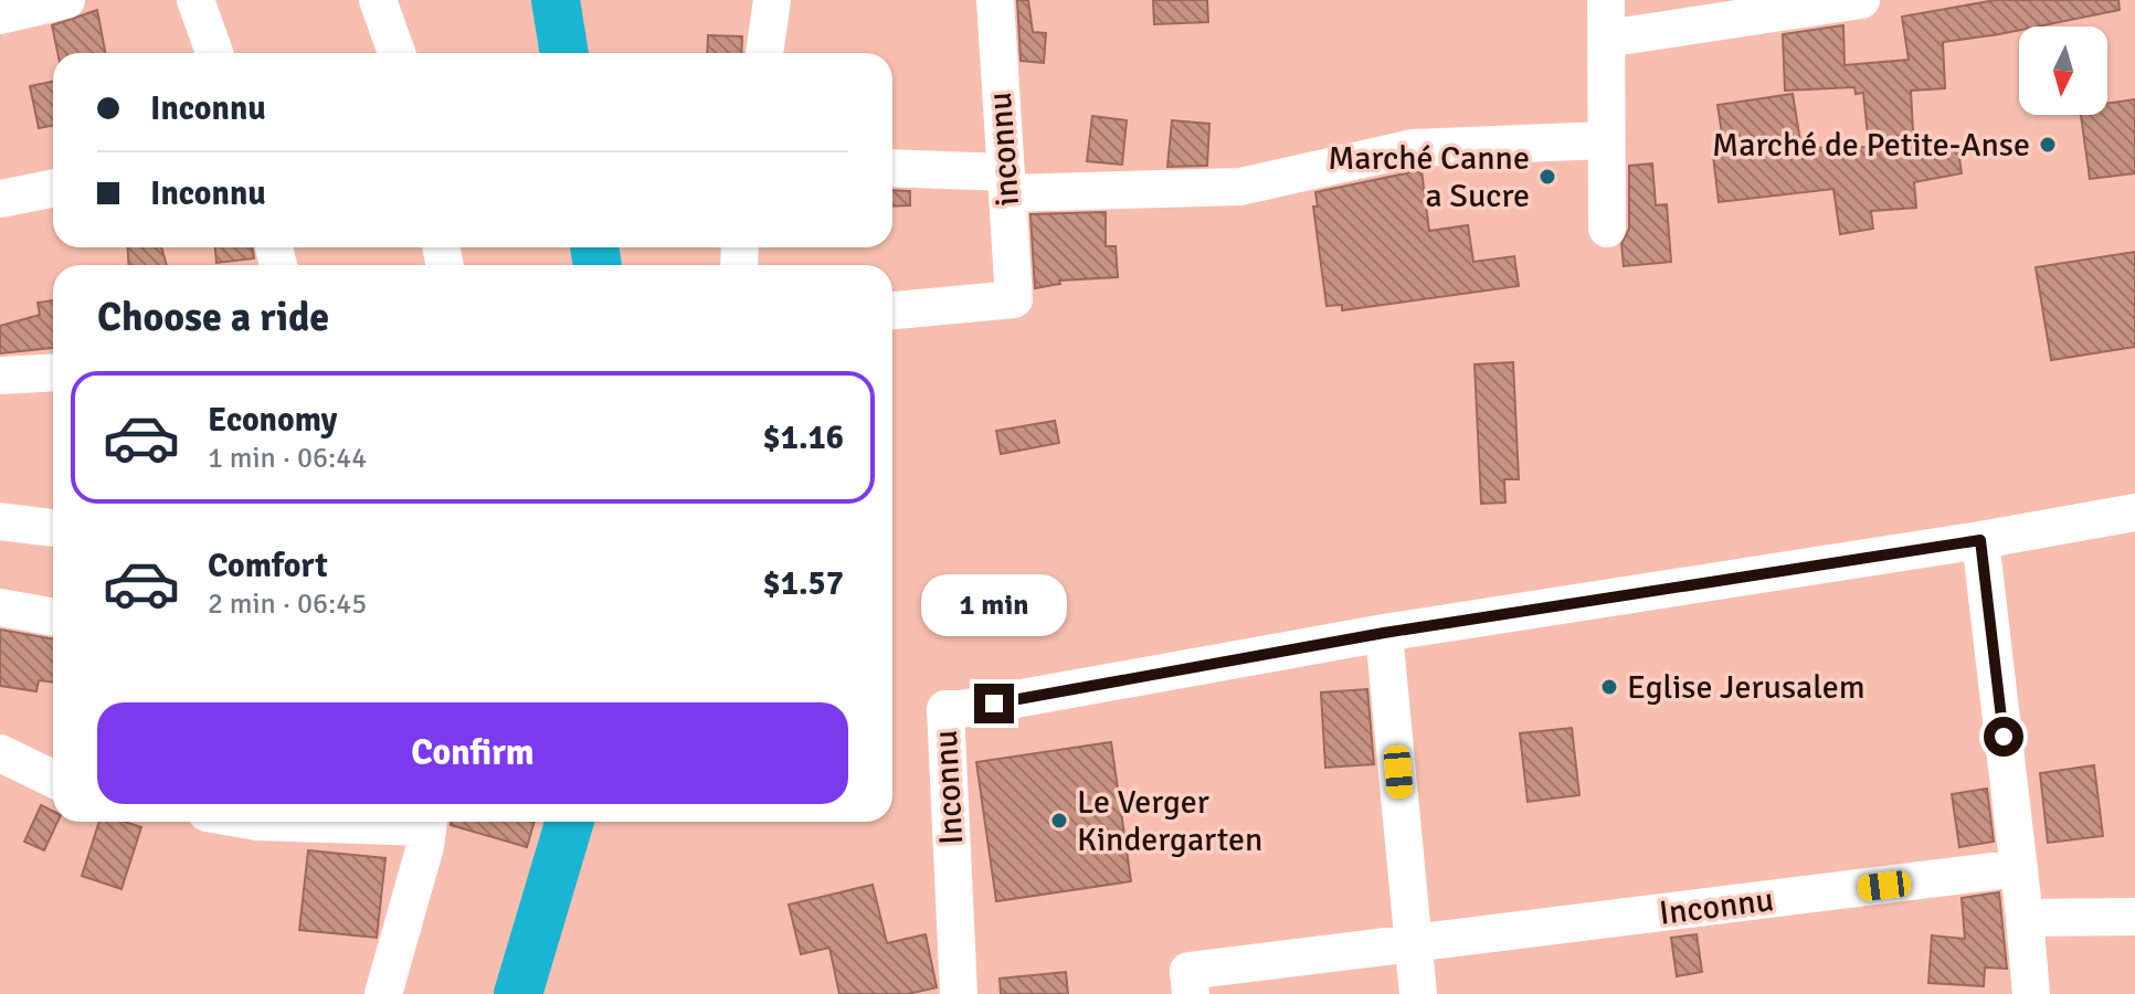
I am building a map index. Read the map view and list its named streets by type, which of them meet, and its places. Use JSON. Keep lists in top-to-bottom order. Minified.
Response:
{"streets":{"street":["inconnu","Inconnu"]},"places":["Marché de Petite-Anse","Marché Canne a Sucre","Eglise Jerusalem","Le Verger Kindergarten"],"north":"bottom","page":{"banner":["Inconnu","Inconnu"],"heading":"Choose a ride","list":[{"name":"Economy","note":"1 min · 06:44","value":"$1.16"},{"name":"Comfort","note":"2 min · 06:45","value":"$1.57"}],"bubble":"1 min","buttons":"Confirm"}}
